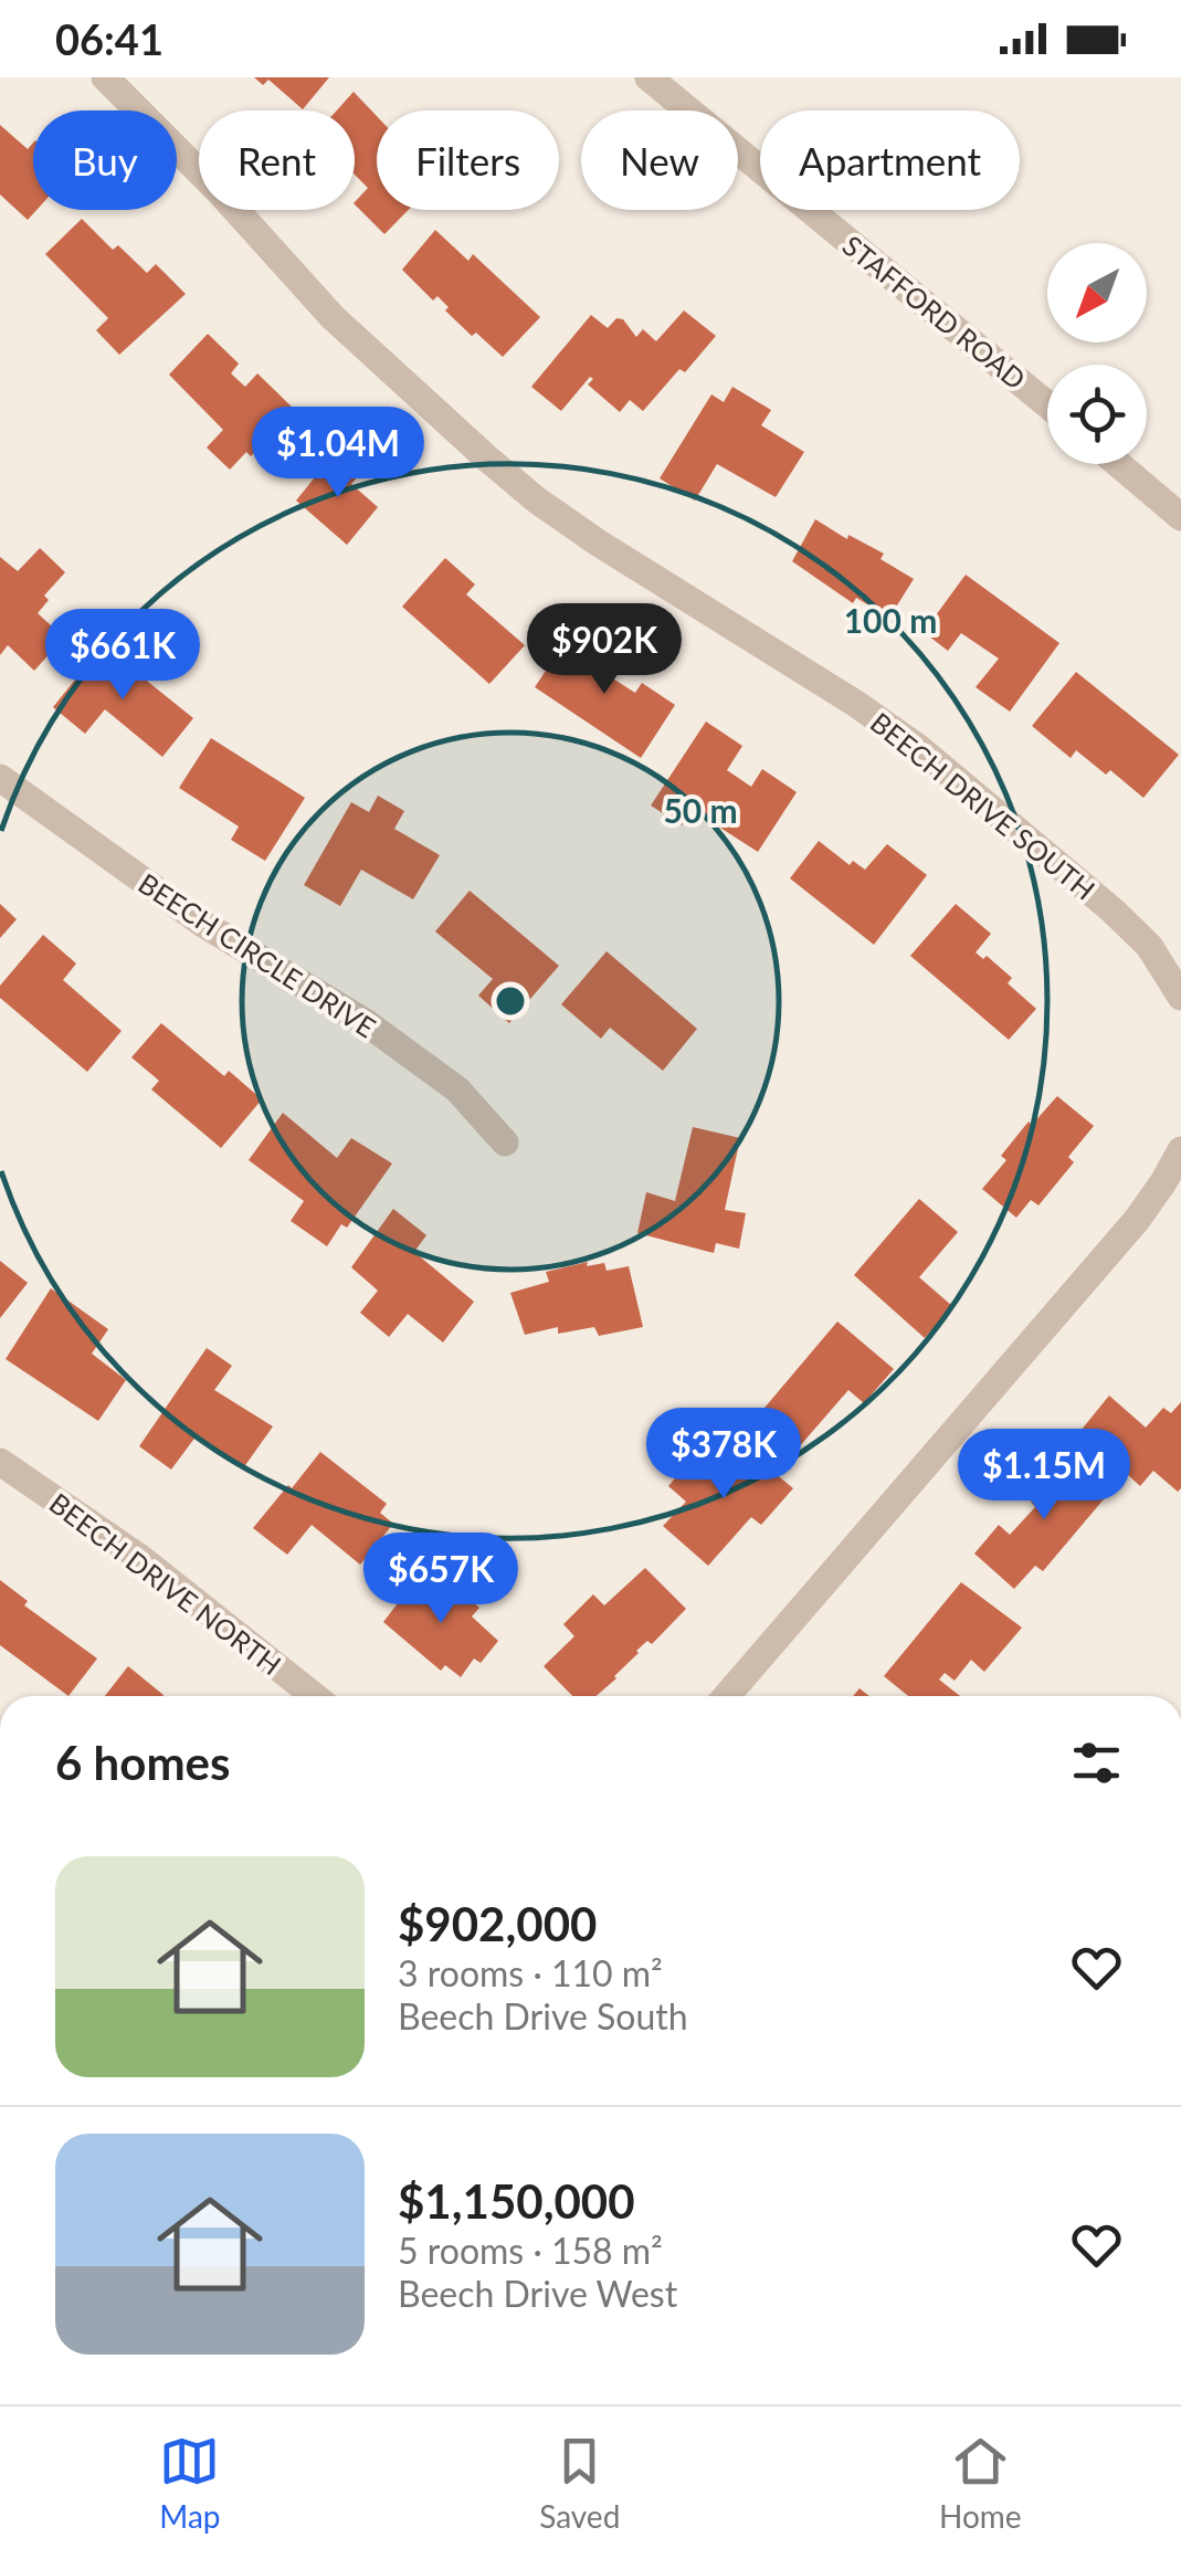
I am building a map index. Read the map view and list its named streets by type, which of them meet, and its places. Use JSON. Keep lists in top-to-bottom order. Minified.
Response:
{"streets":{"street":["STAFFORD ROAD","BEECH DRIVE SOUTH","BEECH CIRCLE DRIVE","BEECH DRIVE NORTH"]},"north":"bottom left","page":{"status":"06:41","chip":["Buy","Rent","Filters","New","Apartment"],"price":["$1.04M","$902K","$661K","$378K","$1.15M","$657K"],"heading":"6 homes","list":[{"name":"$902,000","note":"3 rooms · 110 m² · Beech Drive South"},{"name":"$1,150,000","note":"5 rooms · 158 m² · Beech Drive West"}],"tabs":["Map","Saved","Home"]},"rings":["100 m","50 m"]}
